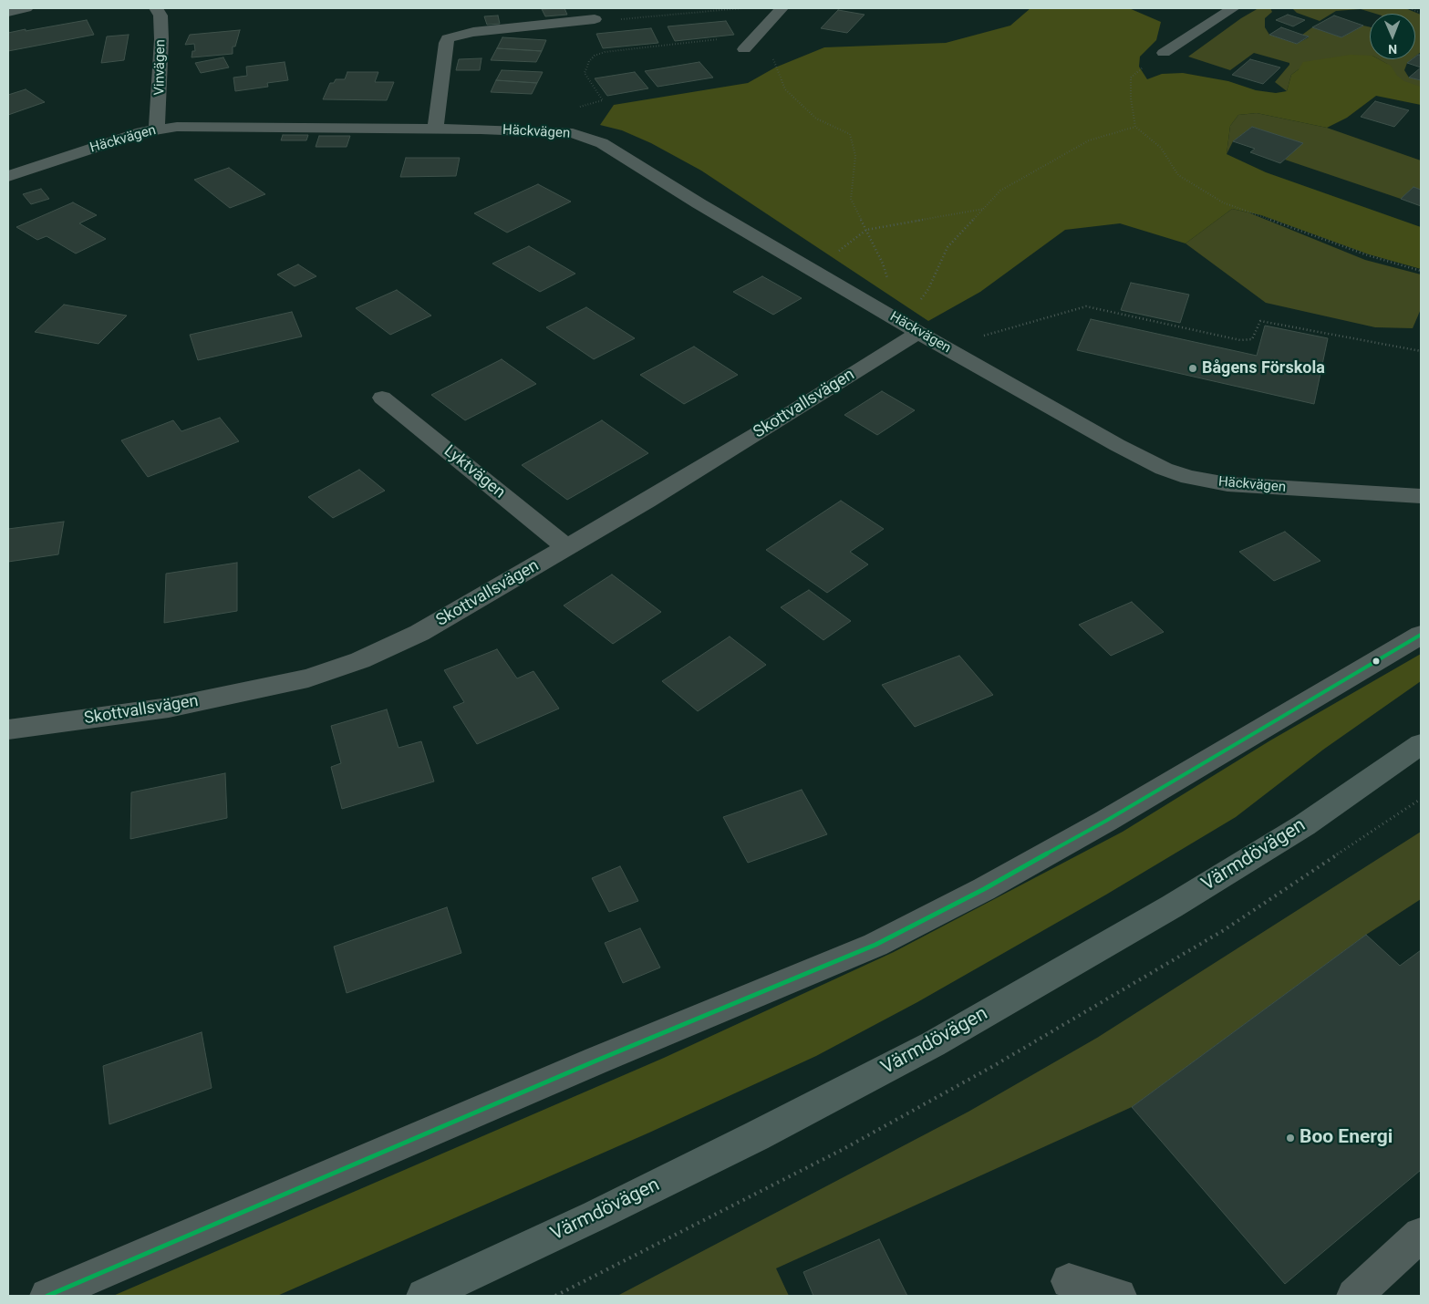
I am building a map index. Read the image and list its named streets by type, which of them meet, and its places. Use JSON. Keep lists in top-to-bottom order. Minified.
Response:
{"streets":{"main road":["Värmdövägen"],"street":["Vinvägen","Häckvägen","Skottvallsvägen","Lyktvägen"]},"crossings":[["Vinvägen","Häckvägen"],["Häckvägen","Skottvallsvägen"],["Skottvallsvägen","Lyktvägen"]],"places":["Bågens Förskola","Boo Energi"],"north":"bottom"}
